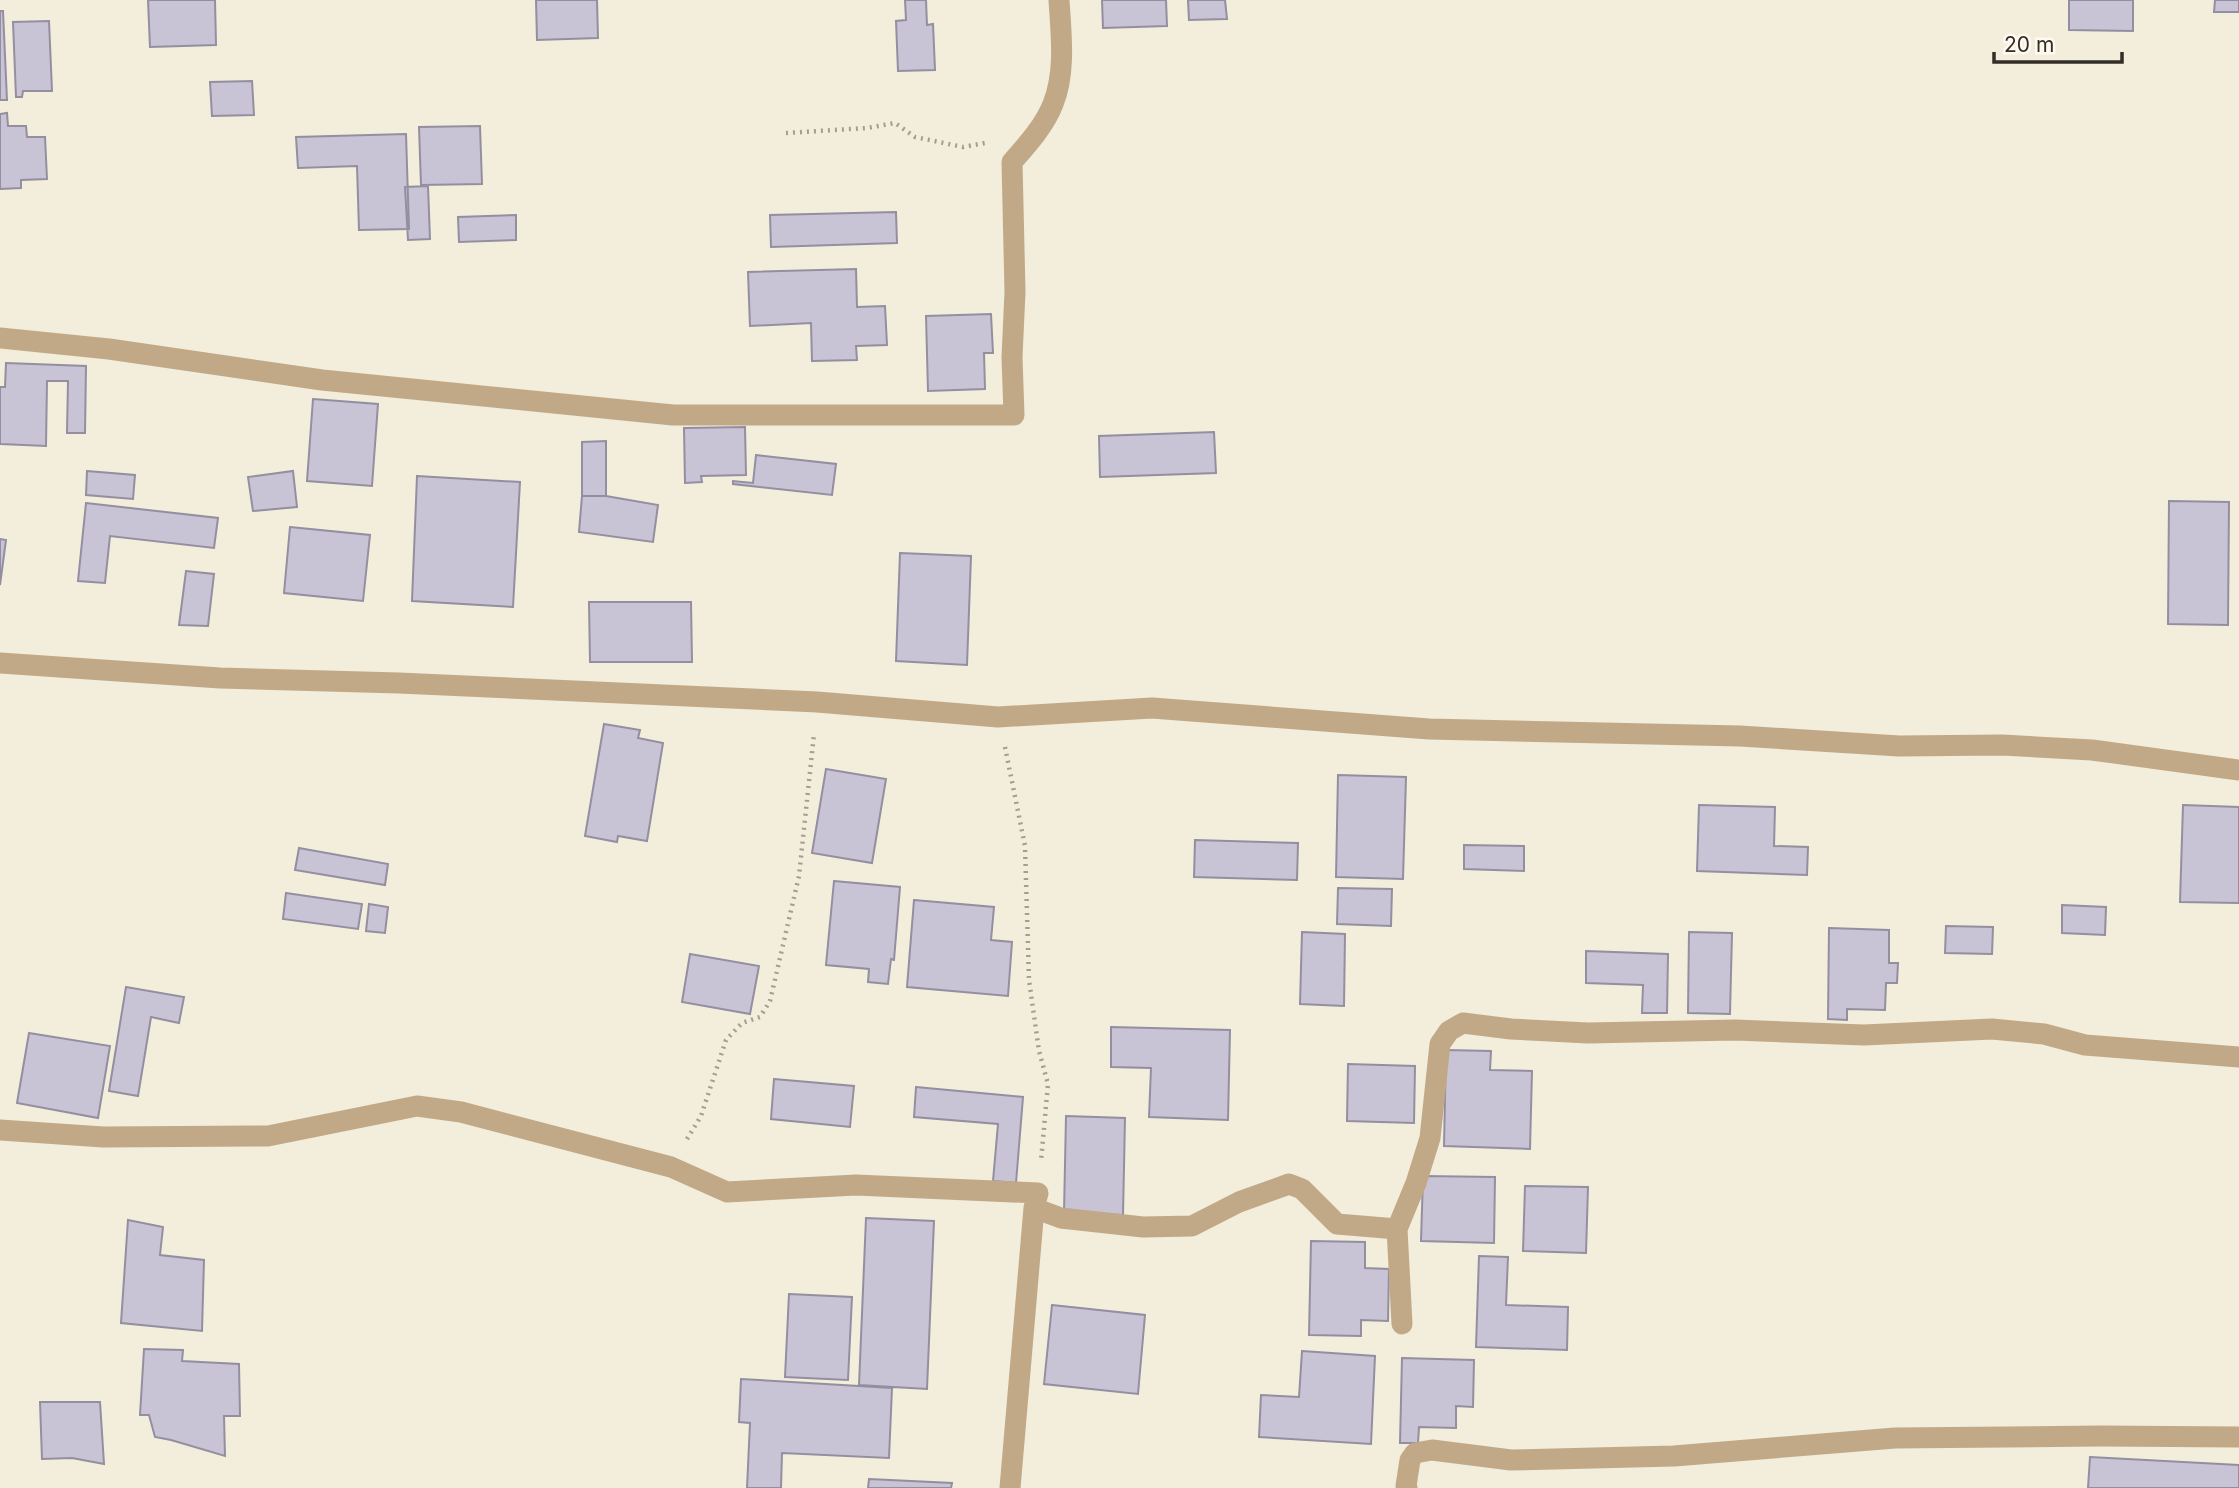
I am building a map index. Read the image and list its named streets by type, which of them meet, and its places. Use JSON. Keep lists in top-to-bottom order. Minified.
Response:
{"scale_bar":"20 m"}
